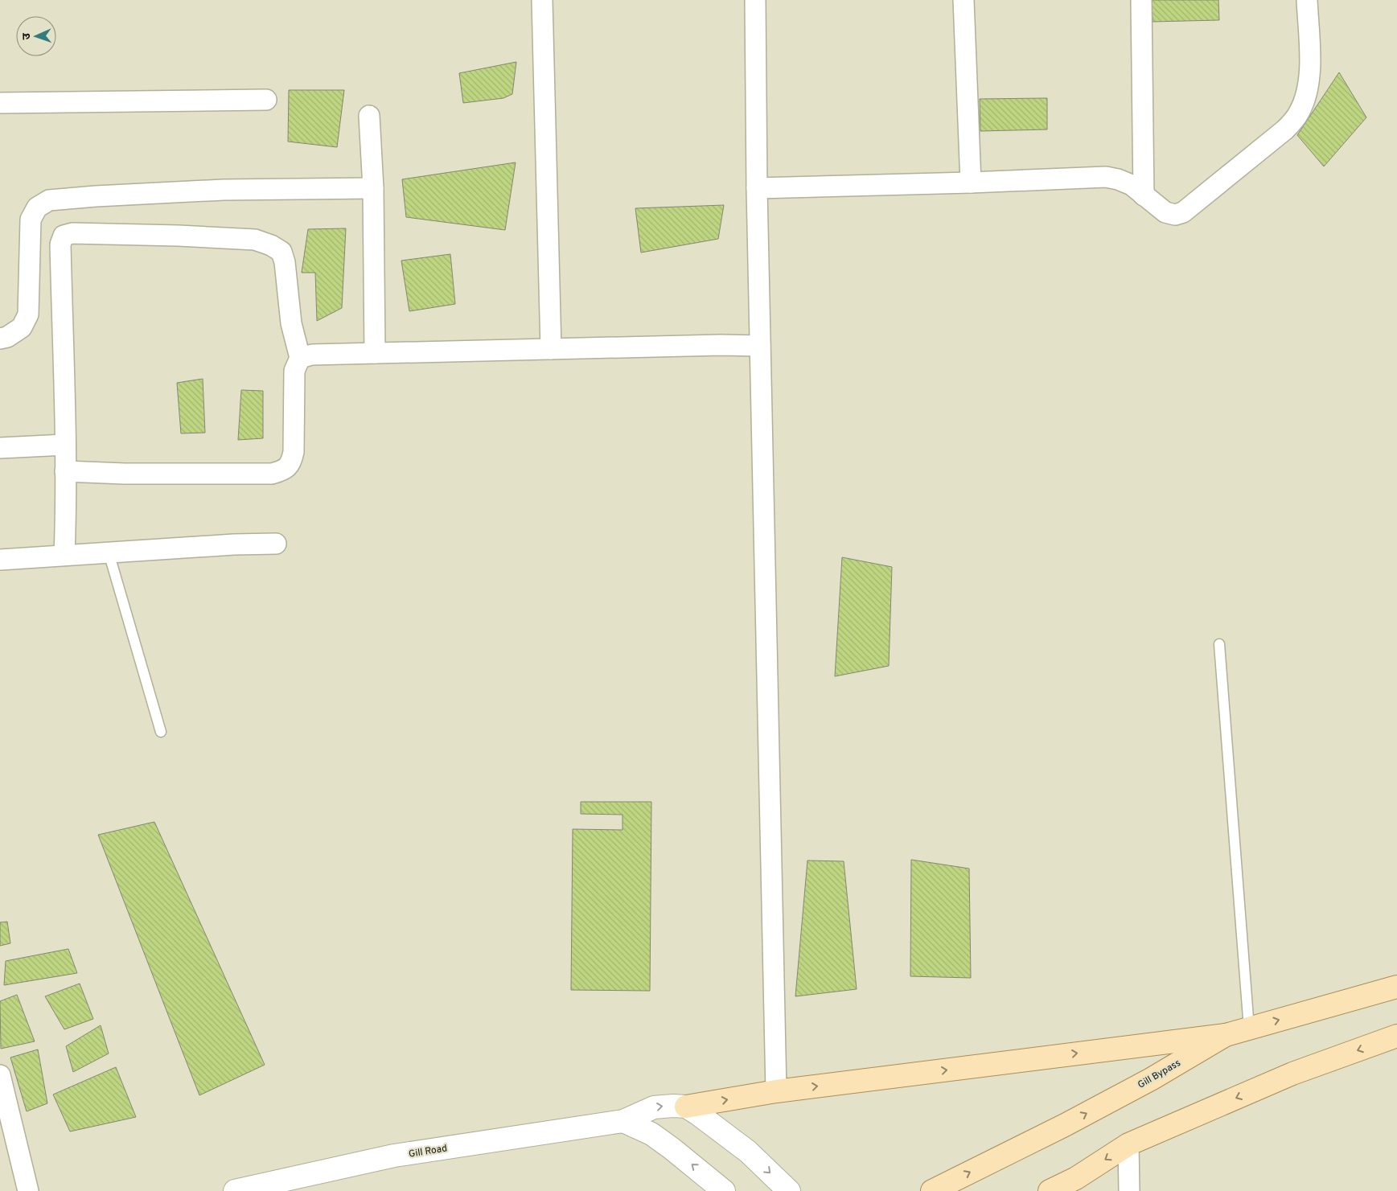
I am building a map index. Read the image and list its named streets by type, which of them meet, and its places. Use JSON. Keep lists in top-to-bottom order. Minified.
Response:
{"streets":{"main road":["Gill Bypass"],"street":["Gill Road"]},"north":"left"}
